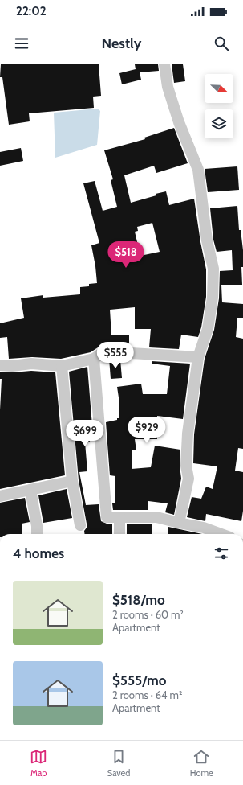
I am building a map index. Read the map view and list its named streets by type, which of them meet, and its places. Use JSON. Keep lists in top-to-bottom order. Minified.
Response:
{"north":"bottom right","page":{"status":"22:02","header":"Nestly","price":["$518","$555","$929","$699"],"heading":"4 homes","list":[{"name":"$518/mo","note":"2 rooms · 60 m² · Apartment"},{"name":"$555/mo","note":"2 rooms · 64 m² · Apartment"}],"tabs":["Map","Saved","Home"]}}
